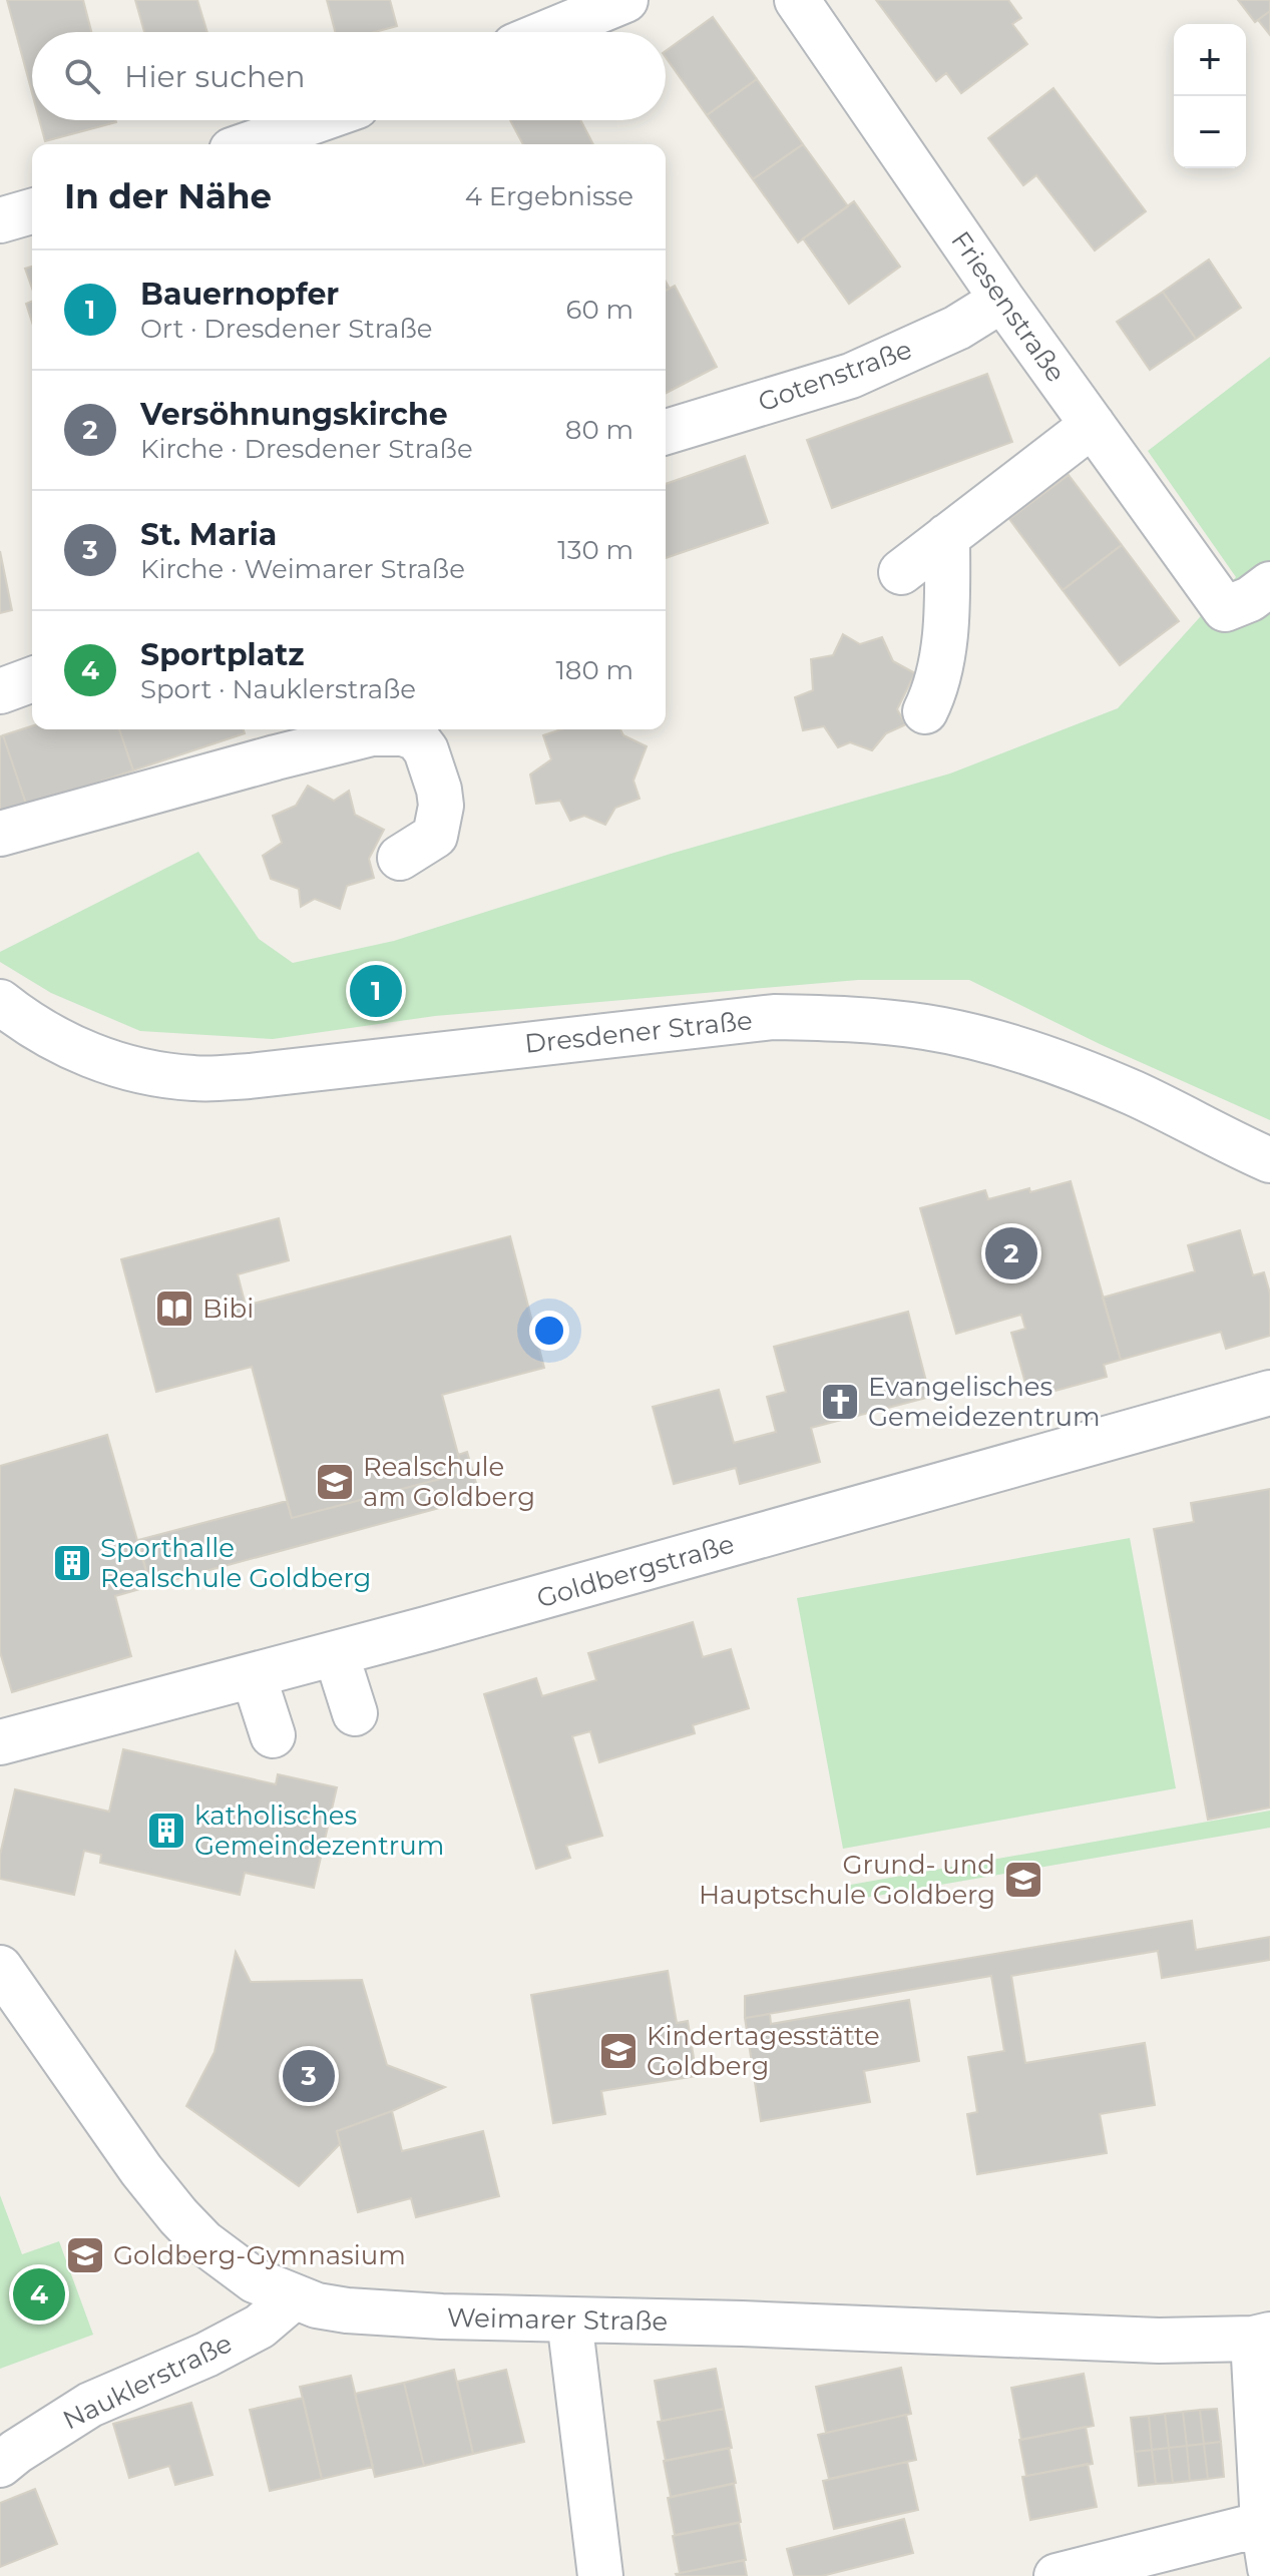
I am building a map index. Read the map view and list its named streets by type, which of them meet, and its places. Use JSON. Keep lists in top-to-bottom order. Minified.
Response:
{"streets":{"street":["Friesenstraße","Gotenstraße","Dresdener Straße","Goldbergstraße","Weimarer Straße","Nauklerstraße"]},"crossings":[["Friesenstraße","Gotenstraße"],["Weimarer Straße","Nauklerstraße"]],"places":{"library":["Bibi"],"church":["Evangelisches Gemeidezentrum"],"school or university":["Realschule am Goldberg","Grund- und Hauptschule Goldberg","Kindertagesstätte Goldberg","Goldberg-Gymnasium"],"building":["Sporthalle Realschule Goldberg","katholisches Gemeindezentrum"]},"page":{"map_buttons":["+","−"],"search":"Hier suchen","heading":["In der Nähe","4 Ergebnisse"],"list":[{"mark":"1","name":"Bauernopfer","note":"Ort · Dresdener Straße","value":"60 m"},{"mark":"2","name":"Versöhnungskirche","note":"Kirche · Dresdener Straße","value":"80 m"},{"mark":"3","name":"St. Maria","note":"Kirche · Weimarer Straße","value":"130 m"},{"mark":"4","name":"Sportplatz","note":"Sport · Nauklerstraße","value":"180 m"}],"pins":["1","2","3","4"]}}
